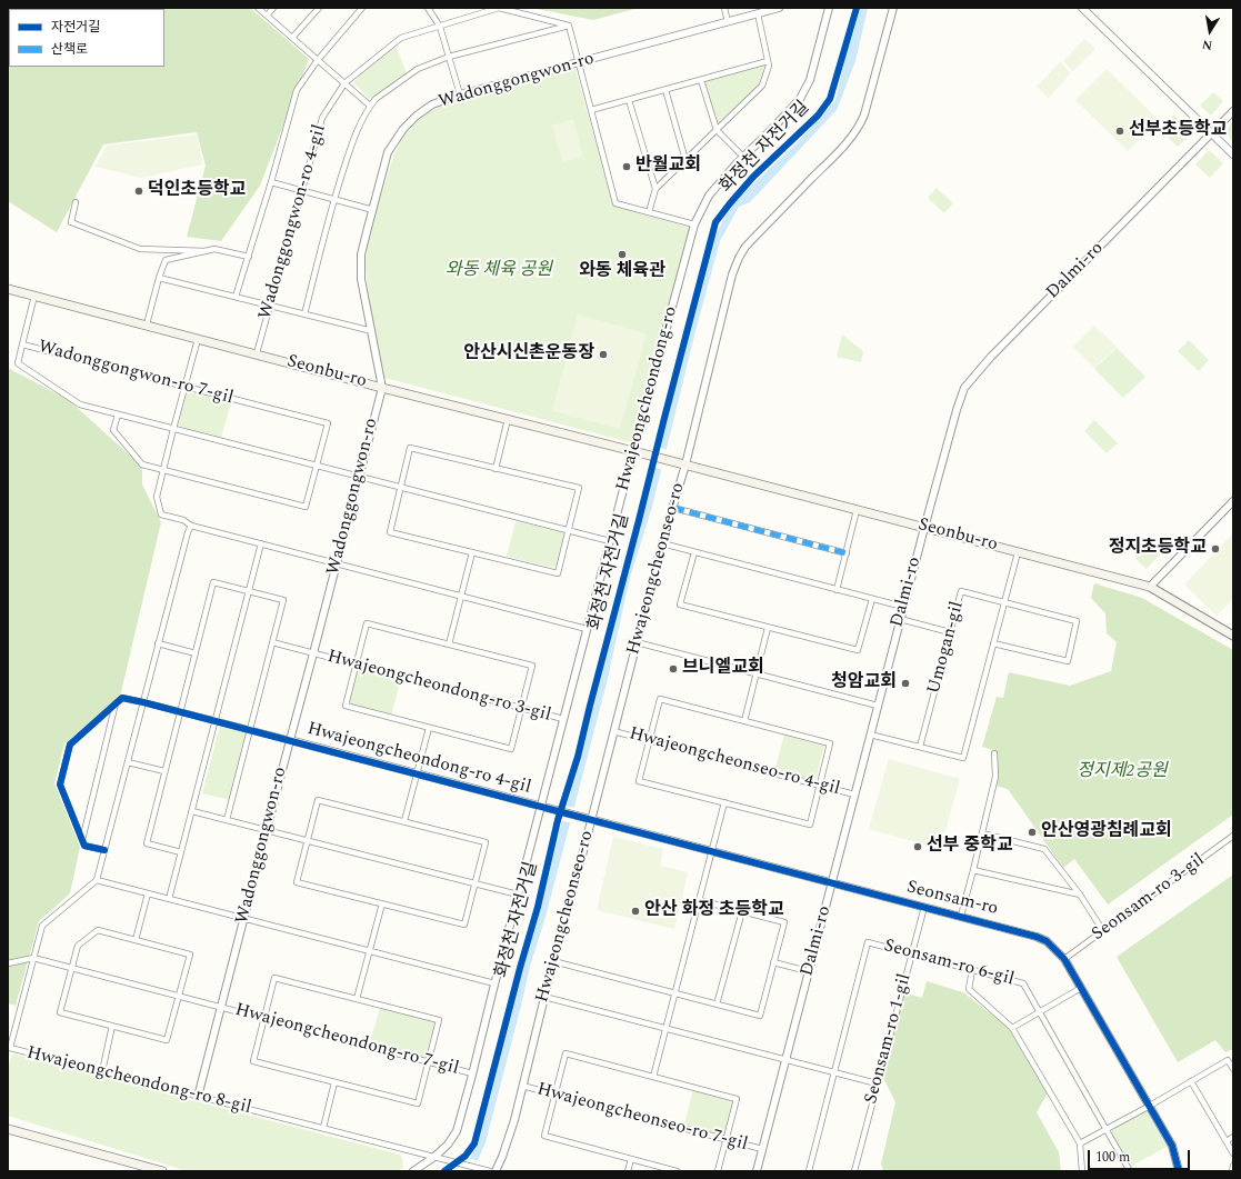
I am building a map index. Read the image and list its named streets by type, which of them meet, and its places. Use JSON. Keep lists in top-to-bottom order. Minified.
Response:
{"streets":{"main road":["Seonbu-ro"],"street":["Wadonggongwon-ro","Wadonggongwon-ro 4-gil","Dalmi-ro","Wadonggongwon-ro 7-gil","Hwajeongcheondong-ro","Hwajeongcheonseo-ro","Umogan-gil","Hwajeongcheondong-ro 3-gil","Hwajeongcheondong-ro 4-gil","Hwajeongcheonseo-ro 4-gil","Seonsam-ro 3-gil","Seonsam-ro","Seonsam-ro 6-gil","Seonsam-ro 1-gil","Hwajeongcheondong-ro 7-gil","Hwajeongcheondong-ro 8-gil","Hwajeongcheonseo-ro 7-gil"],"cycle path":["화정천 자전거길"]},"crossings":[["Wadonggongwon-ro","Seonbu-ro"],["Wadonggongwon-ro","Wadonggongwon-ro 7-gil"],["Wadonggongwon-ro","Hwajeongcheondong-ro 3-gil"],["Wadonggongwon-ro","Hwajeongcheondong-ro 4-gil"],["Wadonggongwon-ro","Hwajeongcheondong-ro 7-gil"],["Wadonggongwon-ro","Hwajeongcheondong-ro 8-gil"],["Wadonggongwon-ro 4-gil","Seonbu-ro"],["Dalmi-ro","Seonbu-ro"],["Dalmi-ro","Hwajeongcheonseo-ro 4-gil"],["Dalmi-ro","Seonsam-ro"],["Dalmi-ro","Hwajeongcheonseo-ro 7-gil"],["Seonbu-ro","Hwajeongcheondong-ro"],["Seonbu-ro","Hwajeongcheonseo-ro"],["Wadonggongwon-ro 7-gil","Hwajeongcheondong-ro"],["Hwajeongcheondong-ro","Hwajeongcheondong-ro 3-gil"],["Hwajeongcheondong-ro","Hwajeongcheondong-ro 4-gil"],["Hwajeongcheondong-ro","Hwajeongcheondong-ro 7-gil"],["Hwajeongcheondong-ro","Hwajeongcheondong-ro 8-gil"],["Hwajeongcheonseo-ro","Hwajeongcheonseo-ro 4-gil"],["Hwajeongcheonseo-ro","Seonsam-ro"],["Hwajeongcheonseo-ro","Hwajeongcheonseo-ro 7-gil"],["Hwajeongcheondong-ro 4-gil","Seonsam-ro"],["Seonsam-ro 3-gil","Seonsam-ro"],["Seonsam-ro","Seonsam-ro 1-gil"],["Seonsam-ro 6-gil","Seonsam-ro 1-gil"],["Hwajeongcheondong-ro 7-gil","Hwajeongcheondong-ro 8-gil"]],"parks":["와동 체육 공원","정지제2공원"],"places":["선부초등학교","반월교회","덕인초등학교","와동 체육관","안산시신촌운동장","정지초등학교","브니엘교회","청암교회","안산영광침례교회","선부 중학교","안산 화정 초등학교"],"legend":["자전거길","산책로"],"scale_bar":"100 m","north":"bottom"}
